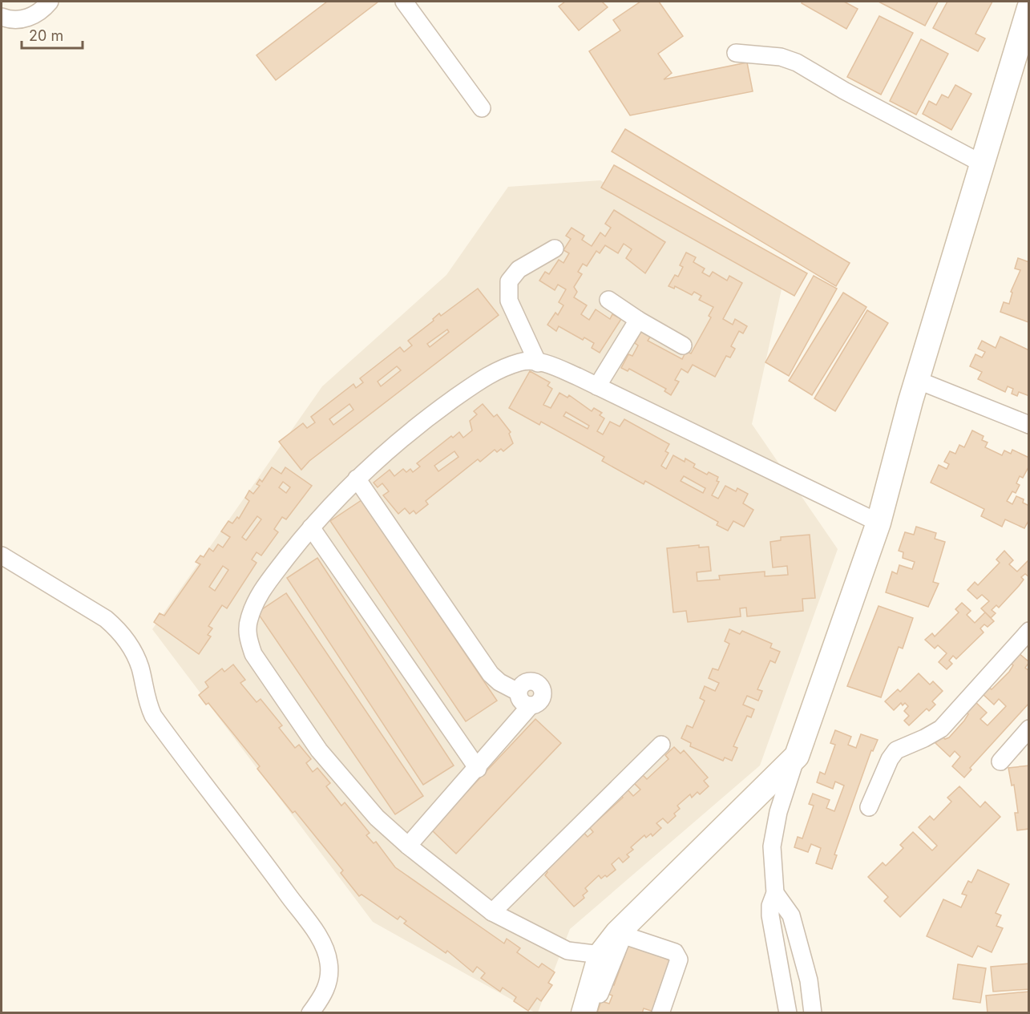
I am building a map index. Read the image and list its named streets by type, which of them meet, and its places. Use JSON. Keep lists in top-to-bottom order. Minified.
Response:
{"scale_bar":"20 m"}
